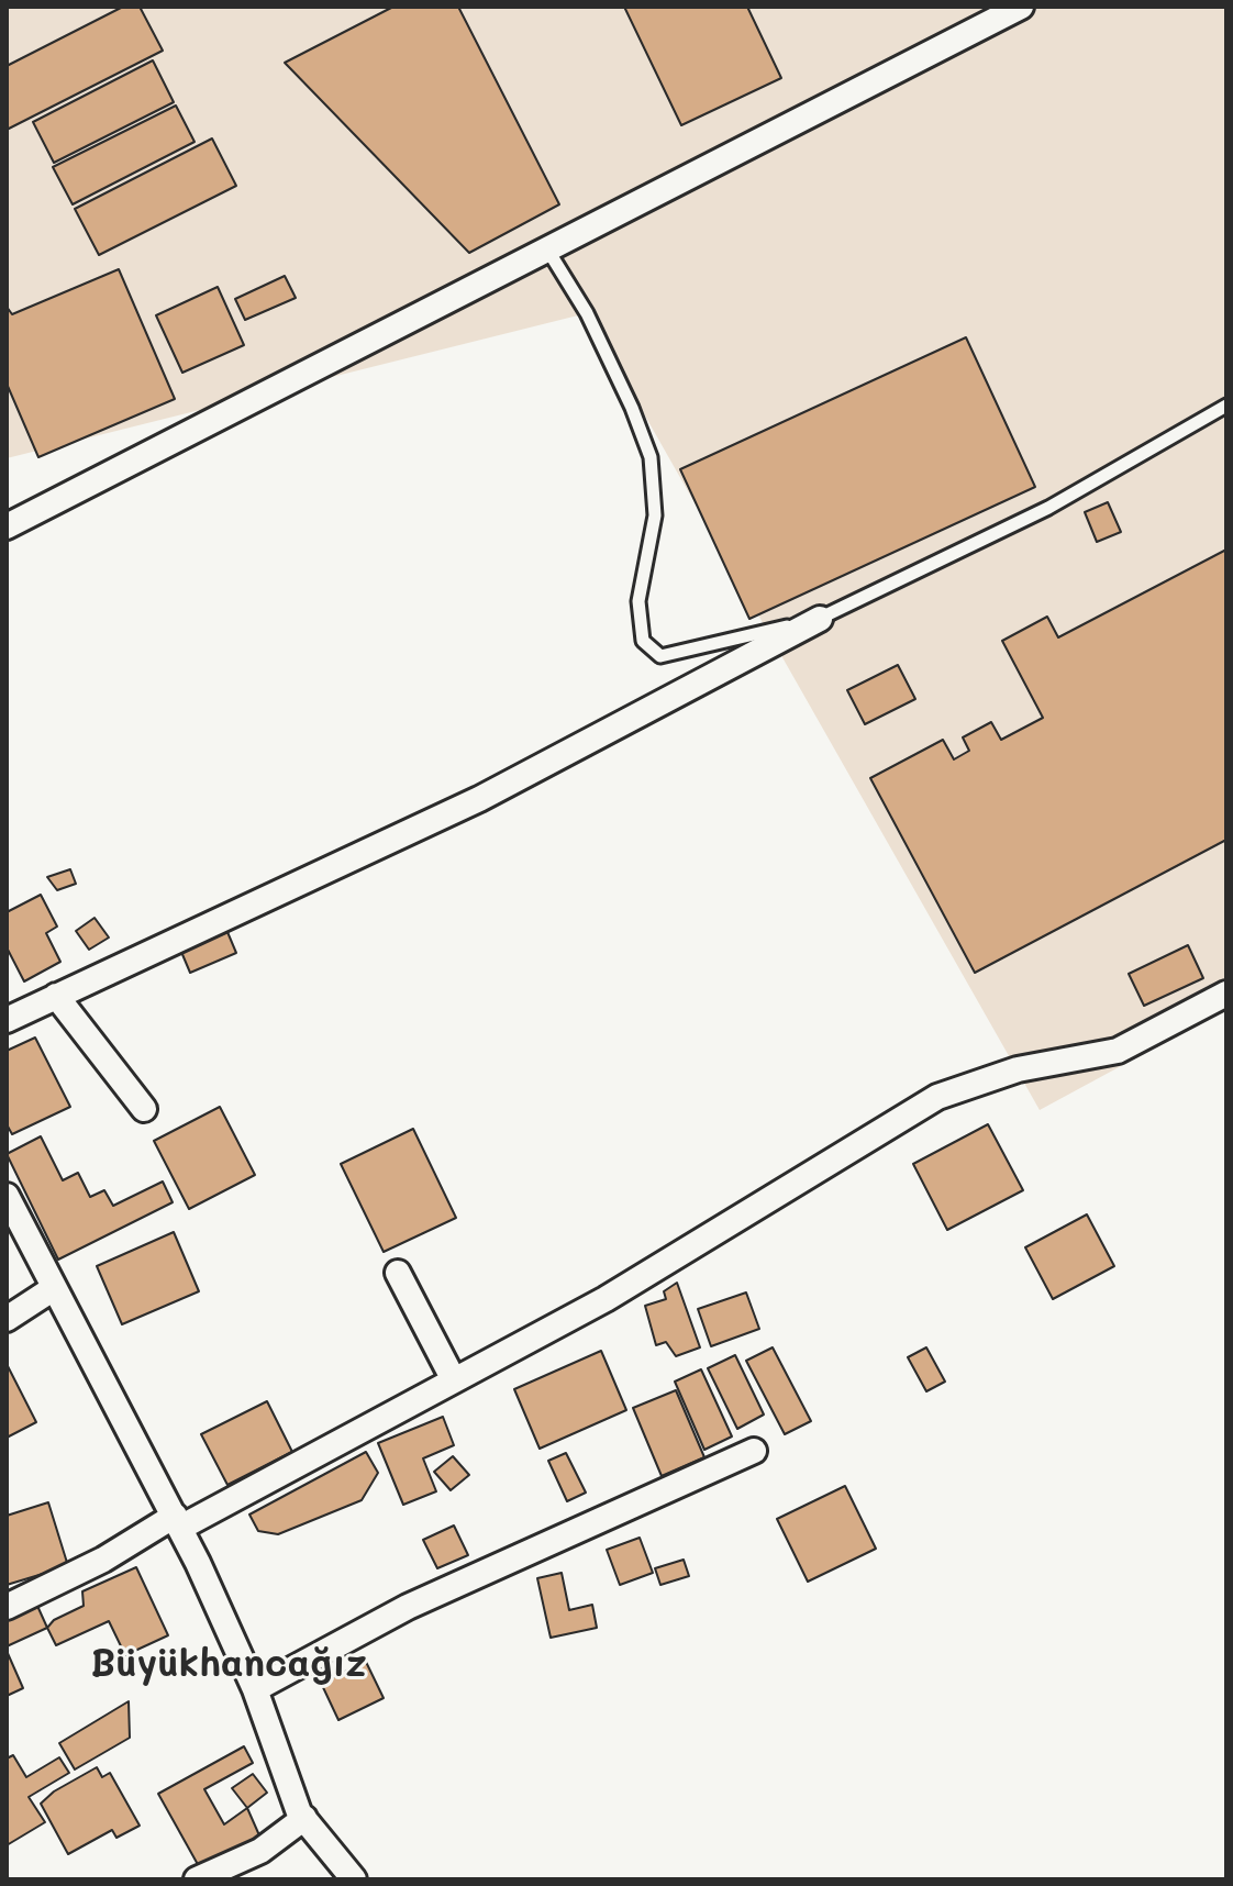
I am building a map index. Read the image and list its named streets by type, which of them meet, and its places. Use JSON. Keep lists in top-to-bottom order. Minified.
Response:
{"districts":["Büyükhancağız"]}
